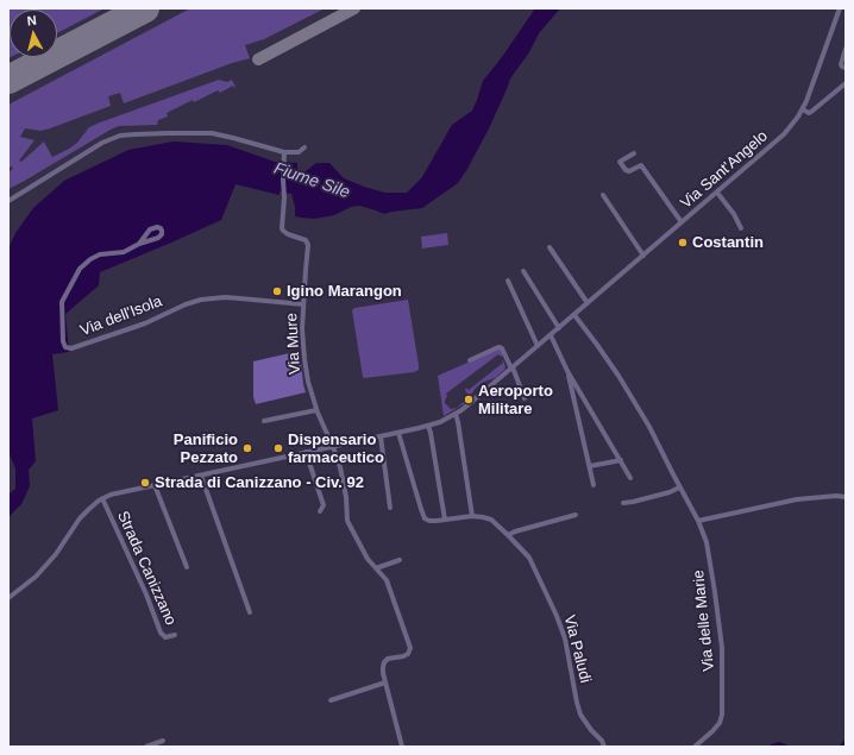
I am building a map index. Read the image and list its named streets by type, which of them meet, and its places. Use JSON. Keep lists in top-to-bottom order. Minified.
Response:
{"streets":{"street":["Via Sant'Angelo","Via dell'Isola","Via Mure","Strada Canizzano","Via delle Marie","Via Paludi"]},"crossings":[["Via Sant'Angelo","Strada Canizzano"],["Via Sant'Angelo","Via delle Marie"],["Via dell'Isola","Via Mure"],["Via Mure","Strada Canizzano"],["Strada Canizzano","Via delle Marie"],["Strada Canizzano","Via Paludi"]],"water":["Fiume Sile"],"places":["Costantin","Igino Marangon","Aeroporto Militare","Panificio Pezzato","Dispensario farmaceutico","Strada di Canizzano - Civ. 92"],"north":"top"}
